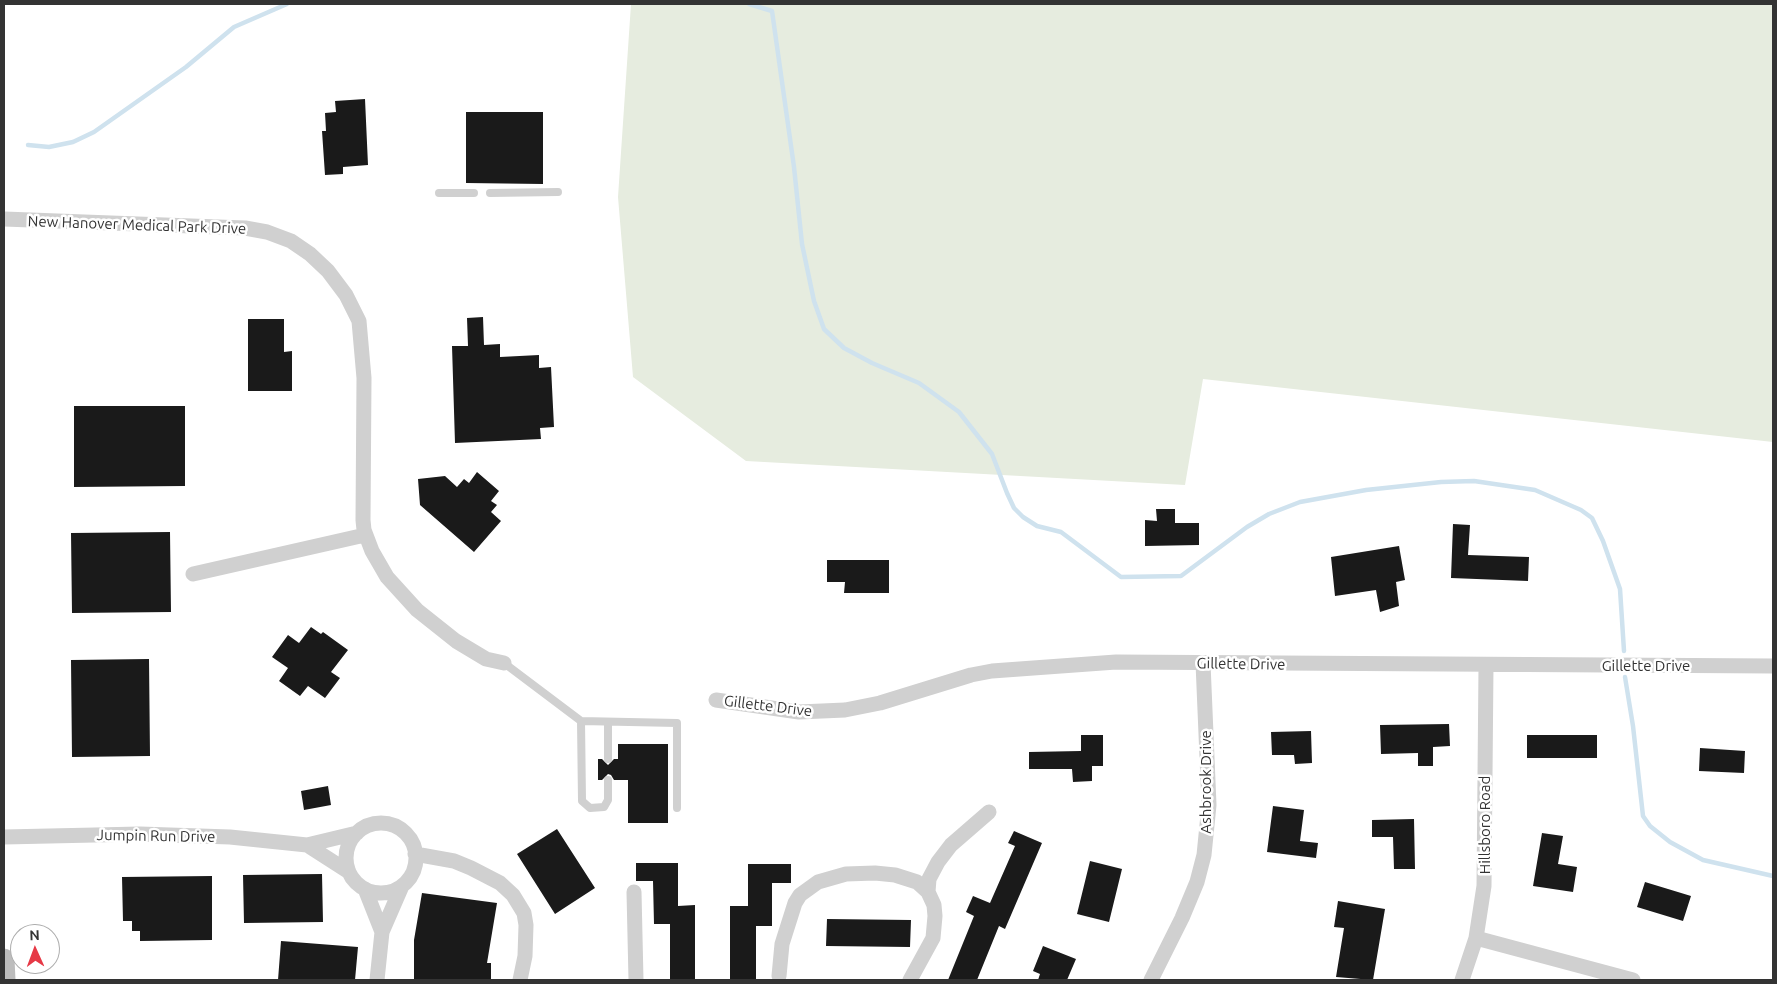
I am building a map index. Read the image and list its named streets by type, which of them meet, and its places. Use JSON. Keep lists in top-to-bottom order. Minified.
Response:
{"streets":{"street":["New Hanover Medical Park Drive","Gillette Drive","Ashbrook Drive","Hillsboro Road","Jumpin Run Drive"]},"crossings":[["Gillette Drive","Ashbrook Drive"],["Gillette Drive","Hillsboro Road"]],"north":"top"}
